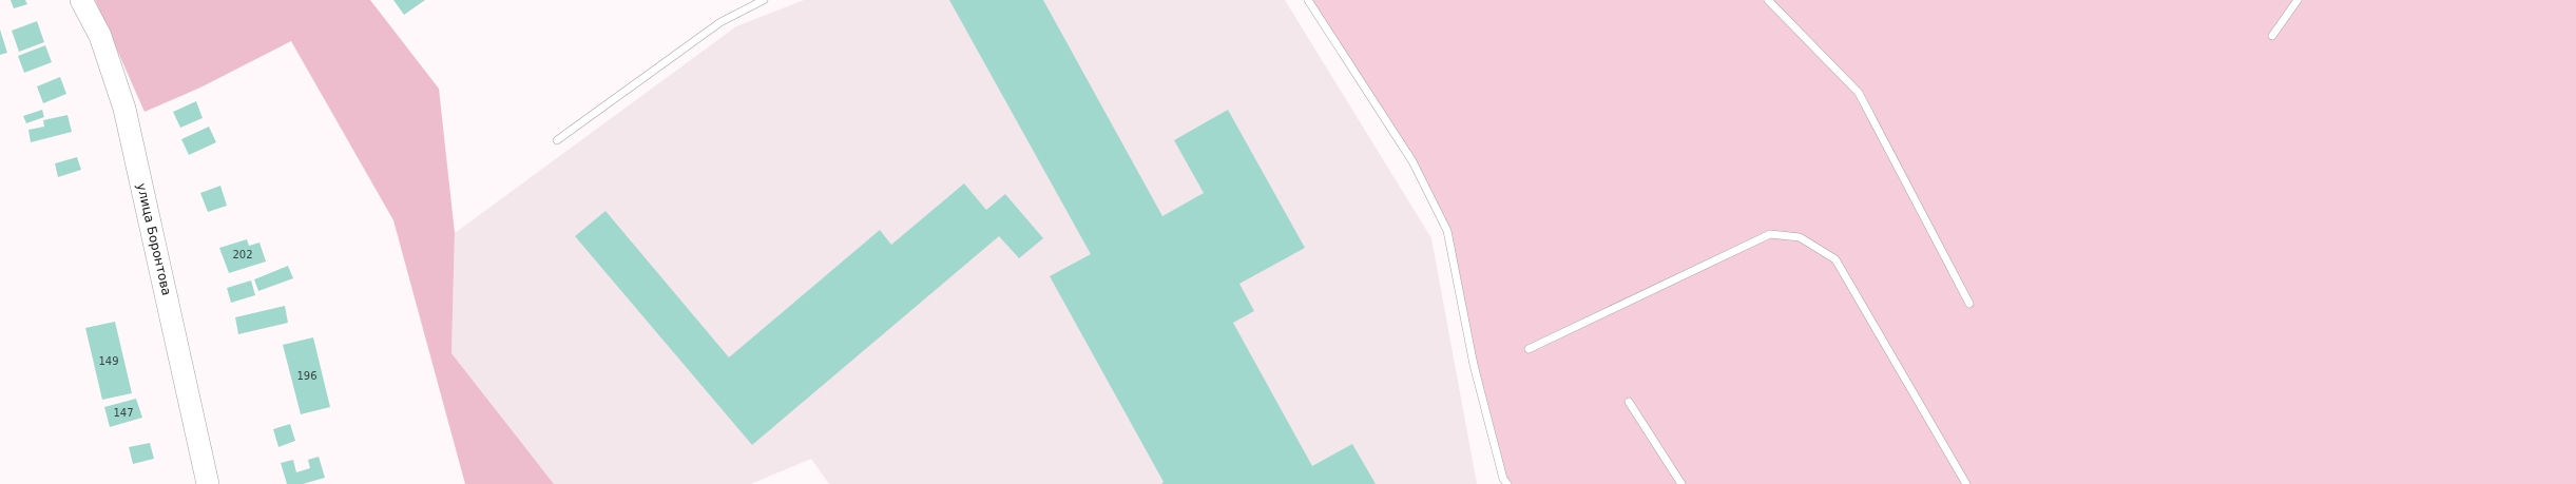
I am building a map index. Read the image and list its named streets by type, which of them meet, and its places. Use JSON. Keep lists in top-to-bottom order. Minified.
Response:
{"streets":{"street":["улица Боронтова"]},"house_numbers":["202","149","196","147"]}
